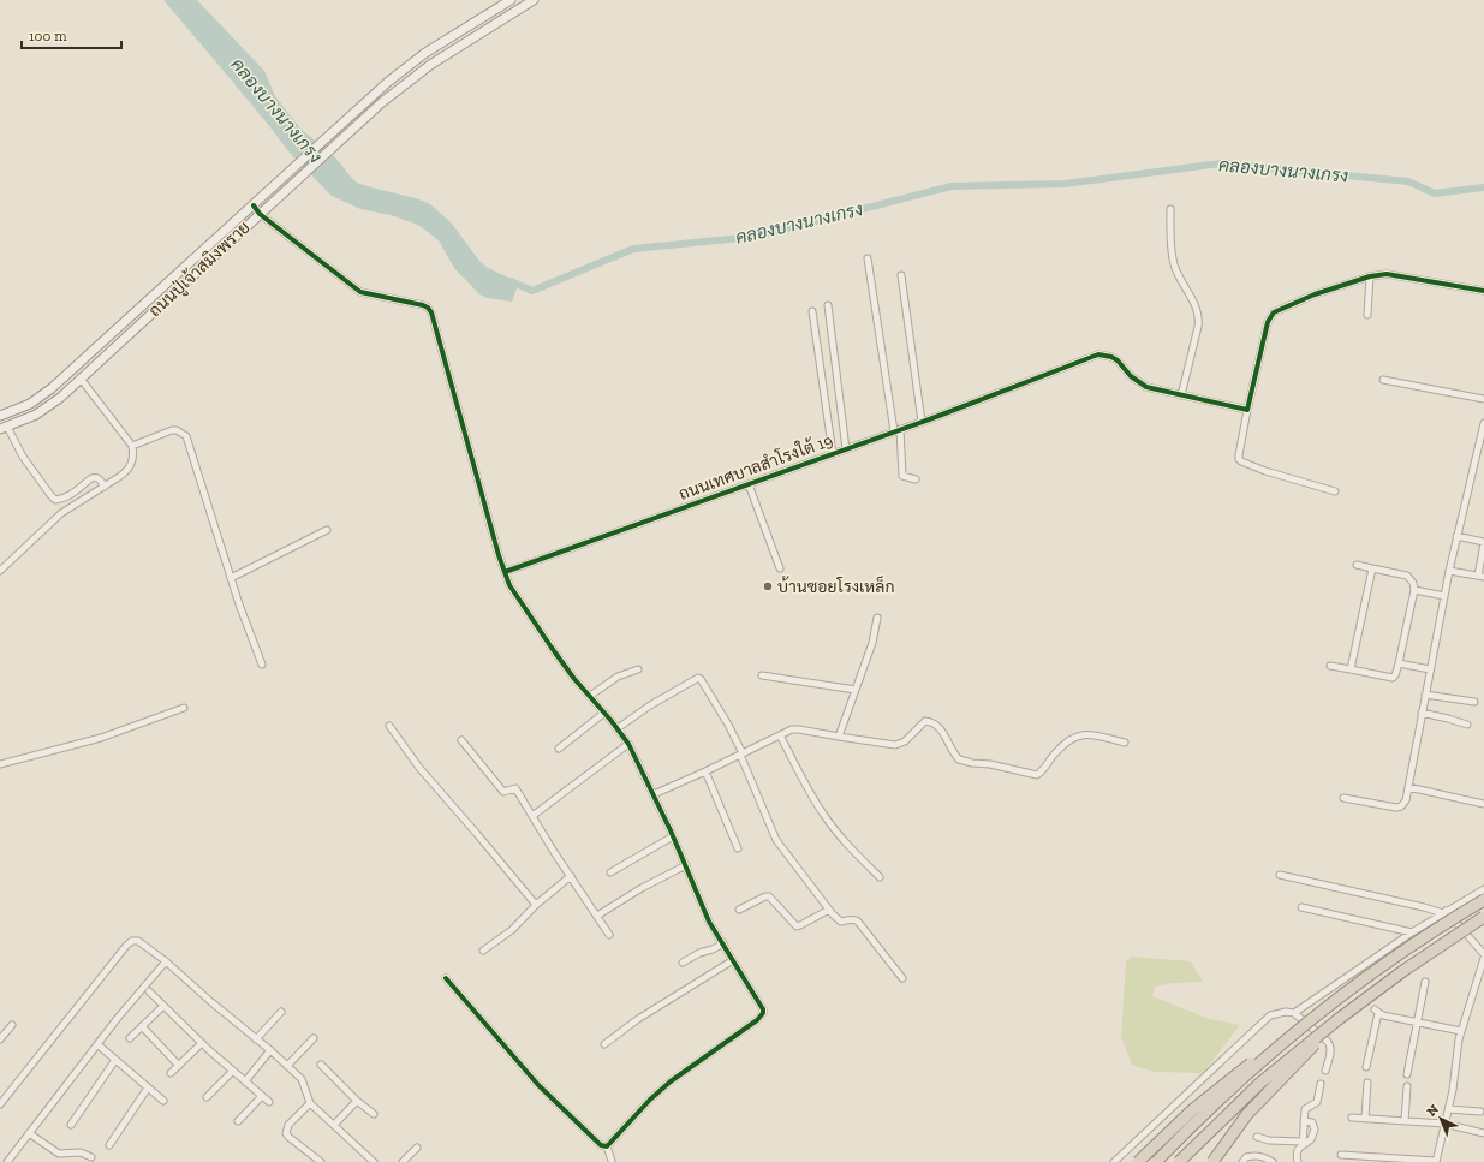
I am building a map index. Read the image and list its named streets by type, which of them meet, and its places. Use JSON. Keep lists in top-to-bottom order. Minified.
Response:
{"streets":{"main road":["ถนนปู่เจ้าสมิงพราย"],"street":["ถนนเทศบาลสำโรงใต้ 19"]},"water":["คลองบางนางเกรง"],"places":["บ้านซอยโรงเหล็ก"],"scale_bar":"100 m","north":"top left"}
